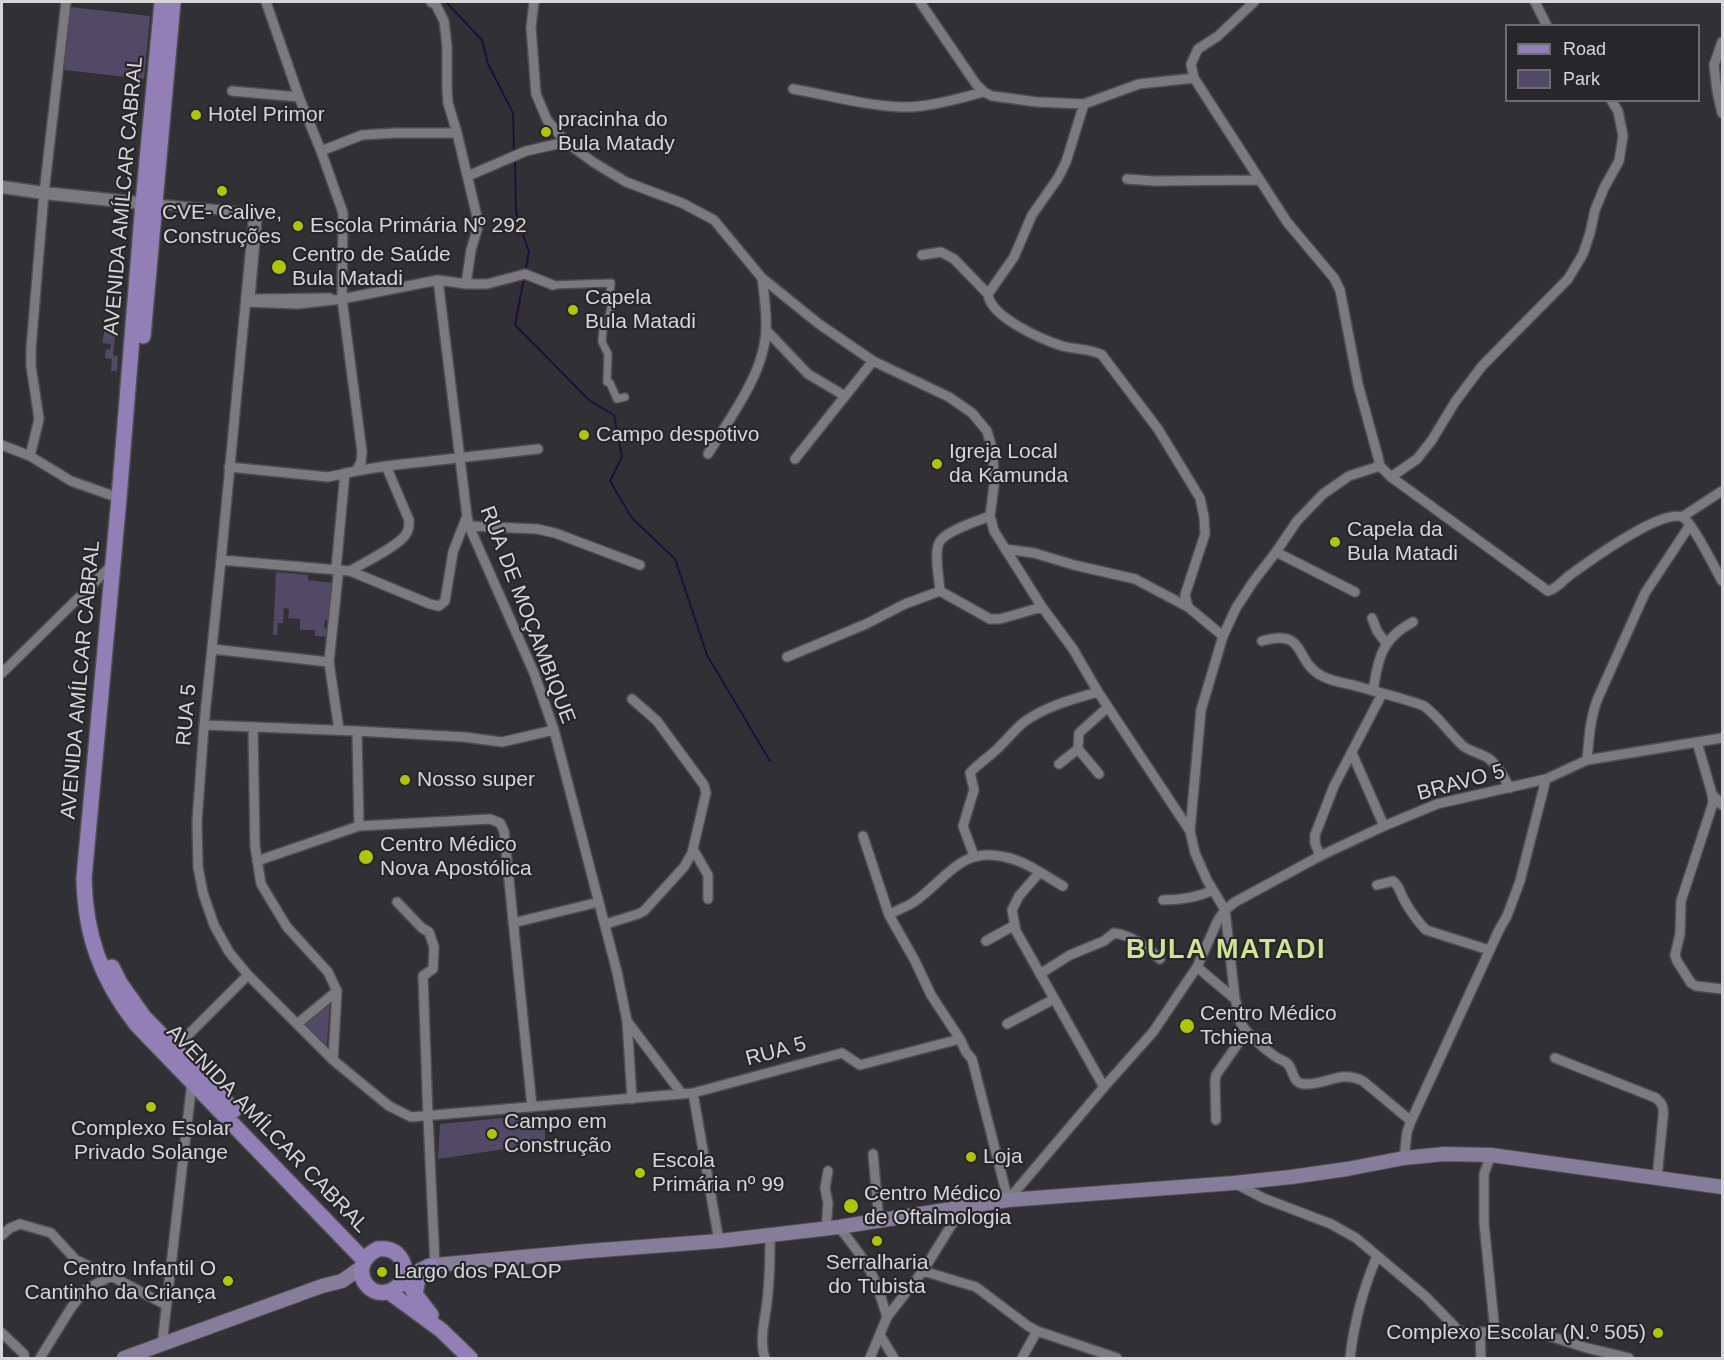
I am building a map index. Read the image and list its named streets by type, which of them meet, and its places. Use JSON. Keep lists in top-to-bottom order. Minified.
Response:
{"streets":{"main road":["AVENIDA AMÍLCAR CABRAL"],"street":["RUA DE MOÇAMBIQUE","RUA 5","BRAVO 5"]},"crossings":[["RUA DE MOÇAMBIQUE","RUA 5"]],"districts":["BULA MATADI"],"places":["Hotel Primor","pracinha do Bula Matady","CVE- Calive, Construções","Escola Primária Nº 292","Centro de Saúde Bula Matadi","Capela Bula Matadi","Campo despotivo","Igreja Local da Kamunda","Capela da Bula Matadi","Nosso super","Centro Médico Nova Apostólica","Centro Médico Tchiena","Complexo Esolar Privado Solange","Campo em Construção","Loja","Escola Primária nº 99","Centro Médico de Oftalmologia","Serralharia do Tubista","Largo dos PALOP","Centro Infantil O Cantinho da Criança","Complexo Escolar (N.º 505)"],"legend":["Road","Park"]}
